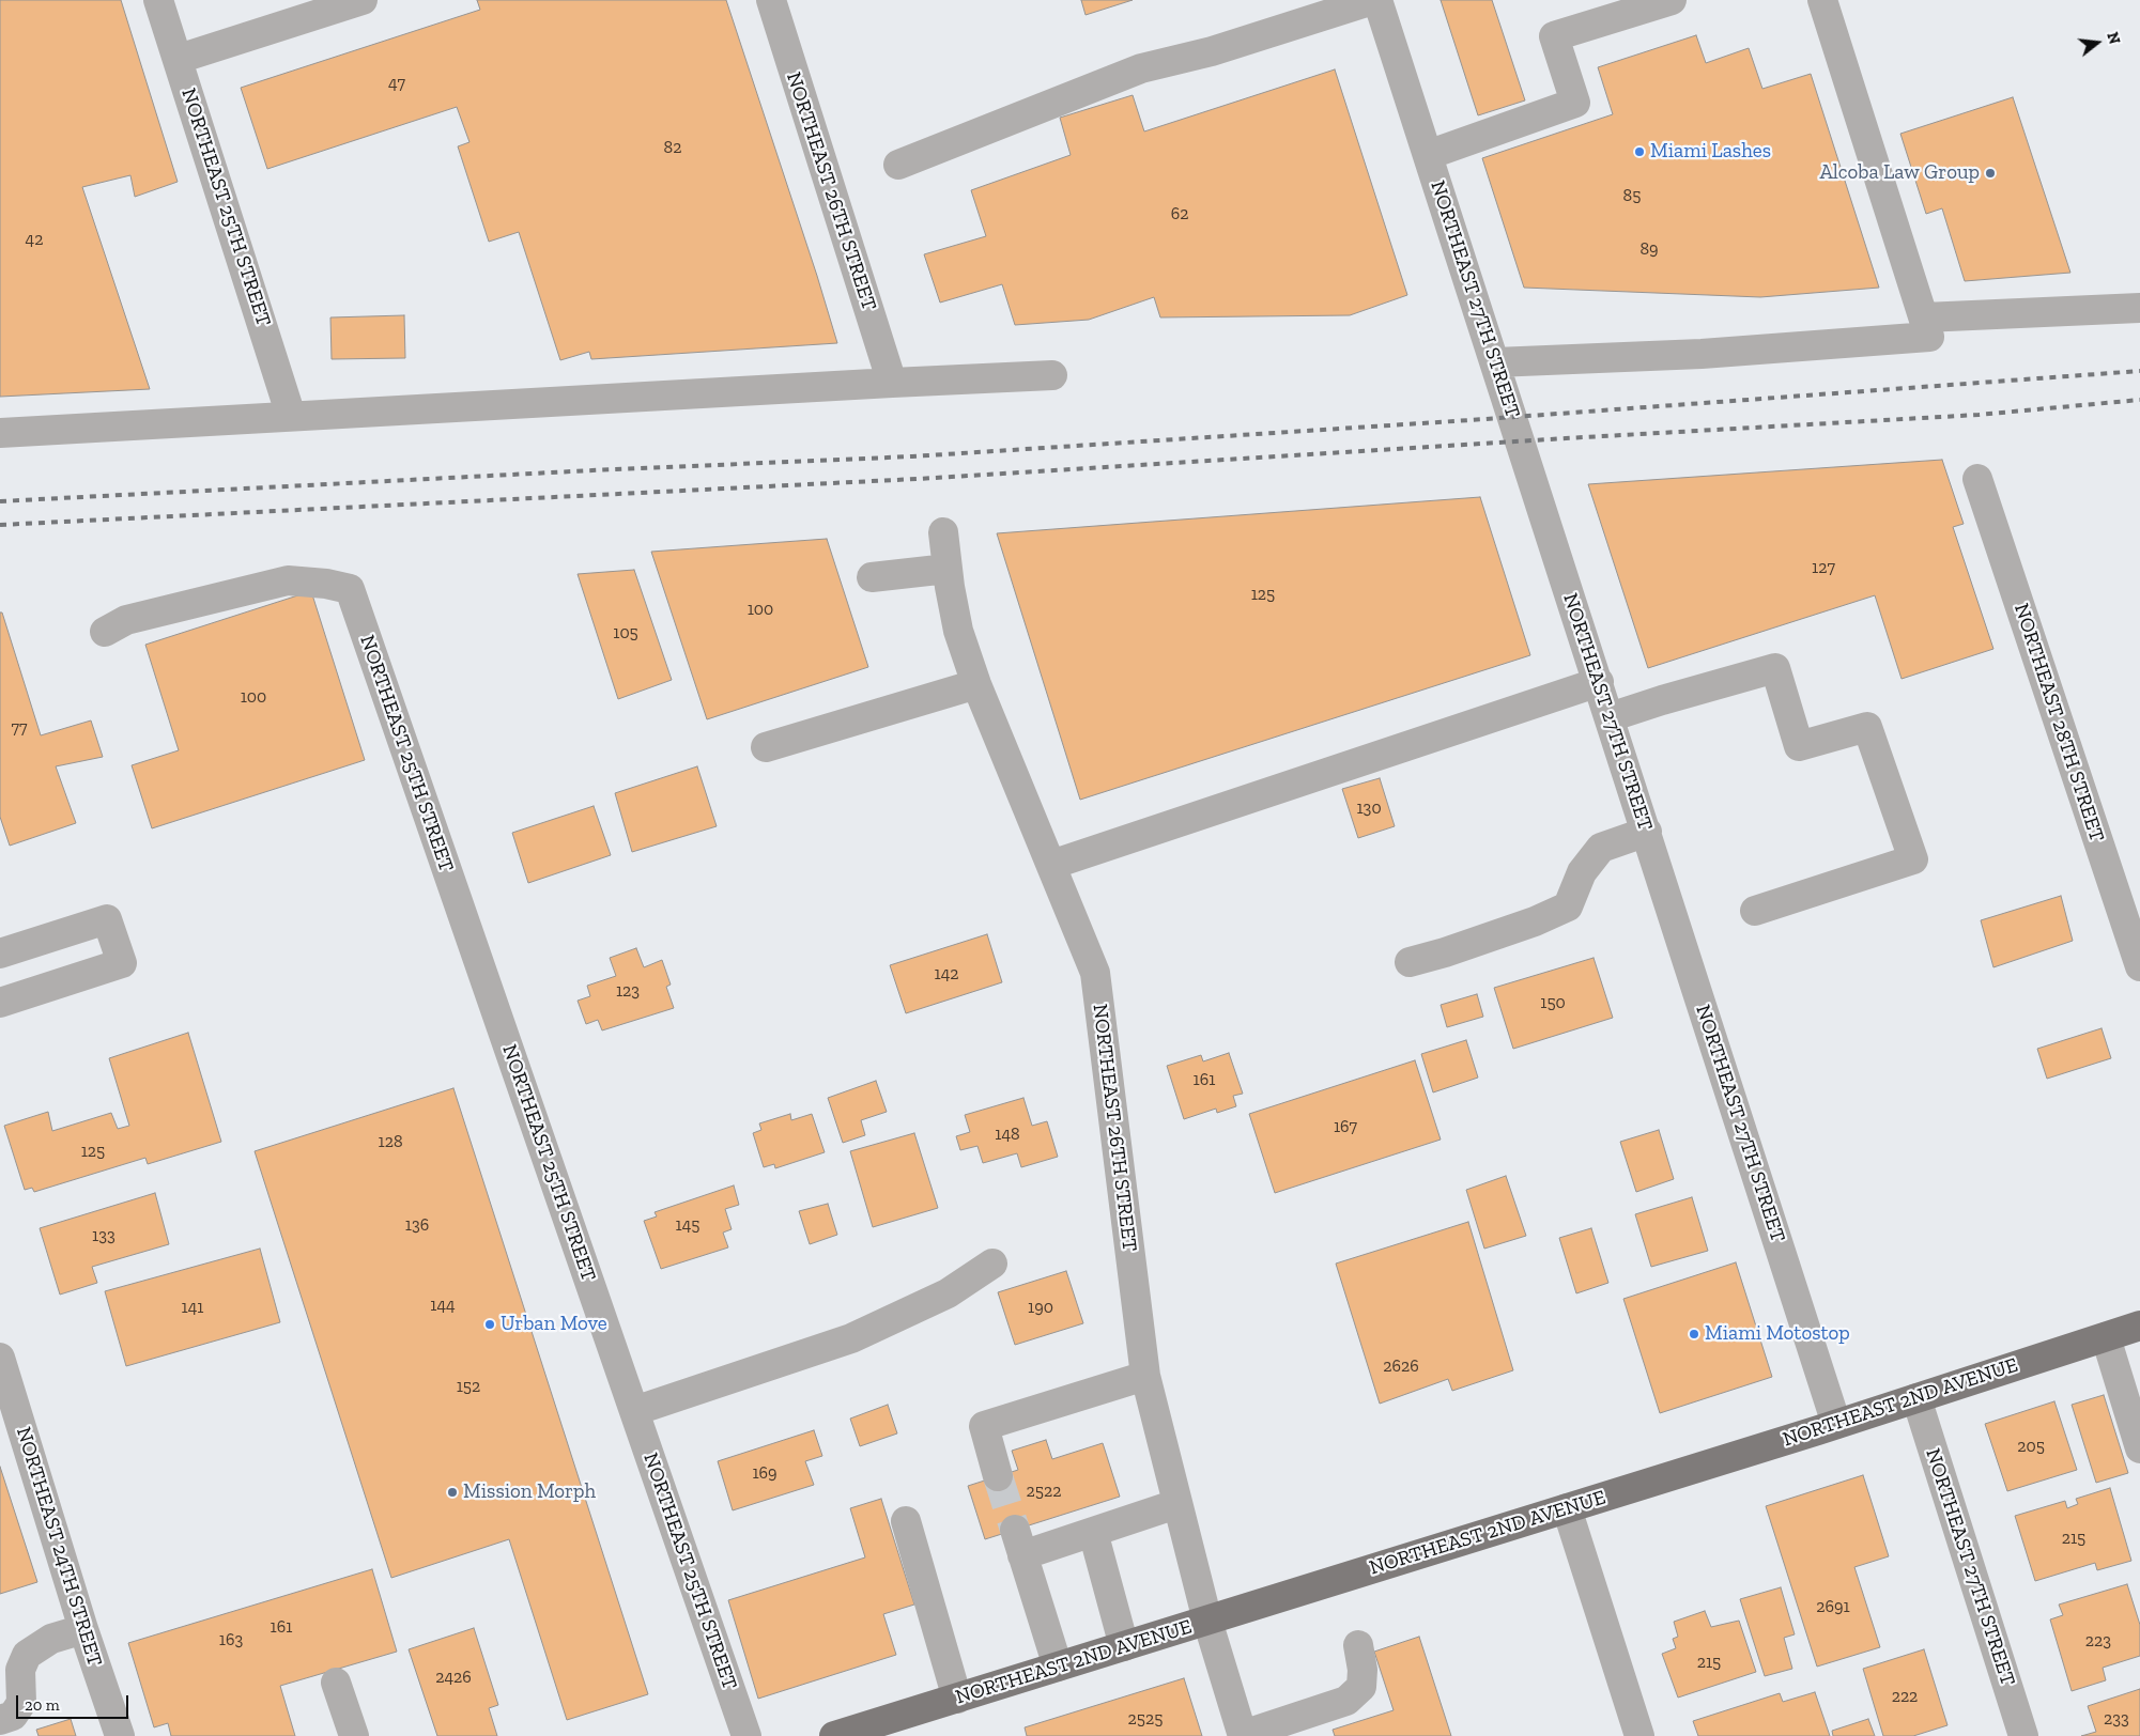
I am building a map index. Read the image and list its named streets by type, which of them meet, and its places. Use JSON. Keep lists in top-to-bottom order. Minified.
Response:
{"streets":{"main road":["NORTHEAST 2ND AVENUE"],"street":["NORTHEAST 26TH STREET","NORTHEAST 25TH STREET","NORTHEAST 27TH STREET","NORTHEAST 28TH STREET","NORTHEAST 24TH STREET"]},"crossings":[["NORTHEAST 26TH STREET","NORTHEAST 2ND AVENUE"],["NORTHEAST 27TH STREET","NORTHEAST 2ND AVENUE"]],"places":["Miami Lashes","Alcoba Law Group","Urban Move","Miami Motostop","Mission Morph"],"house_numbers":["47","82","85","62","42","89","127","125","100","105","100","77","130","142","123","150","161","167","148","128","125","136","145","133","144","141","190","2626","152","205","169","2522","215","2691","161","163","223","215","2426","222","2525","233"],"scale_bar":"20 m","north":"right"}
